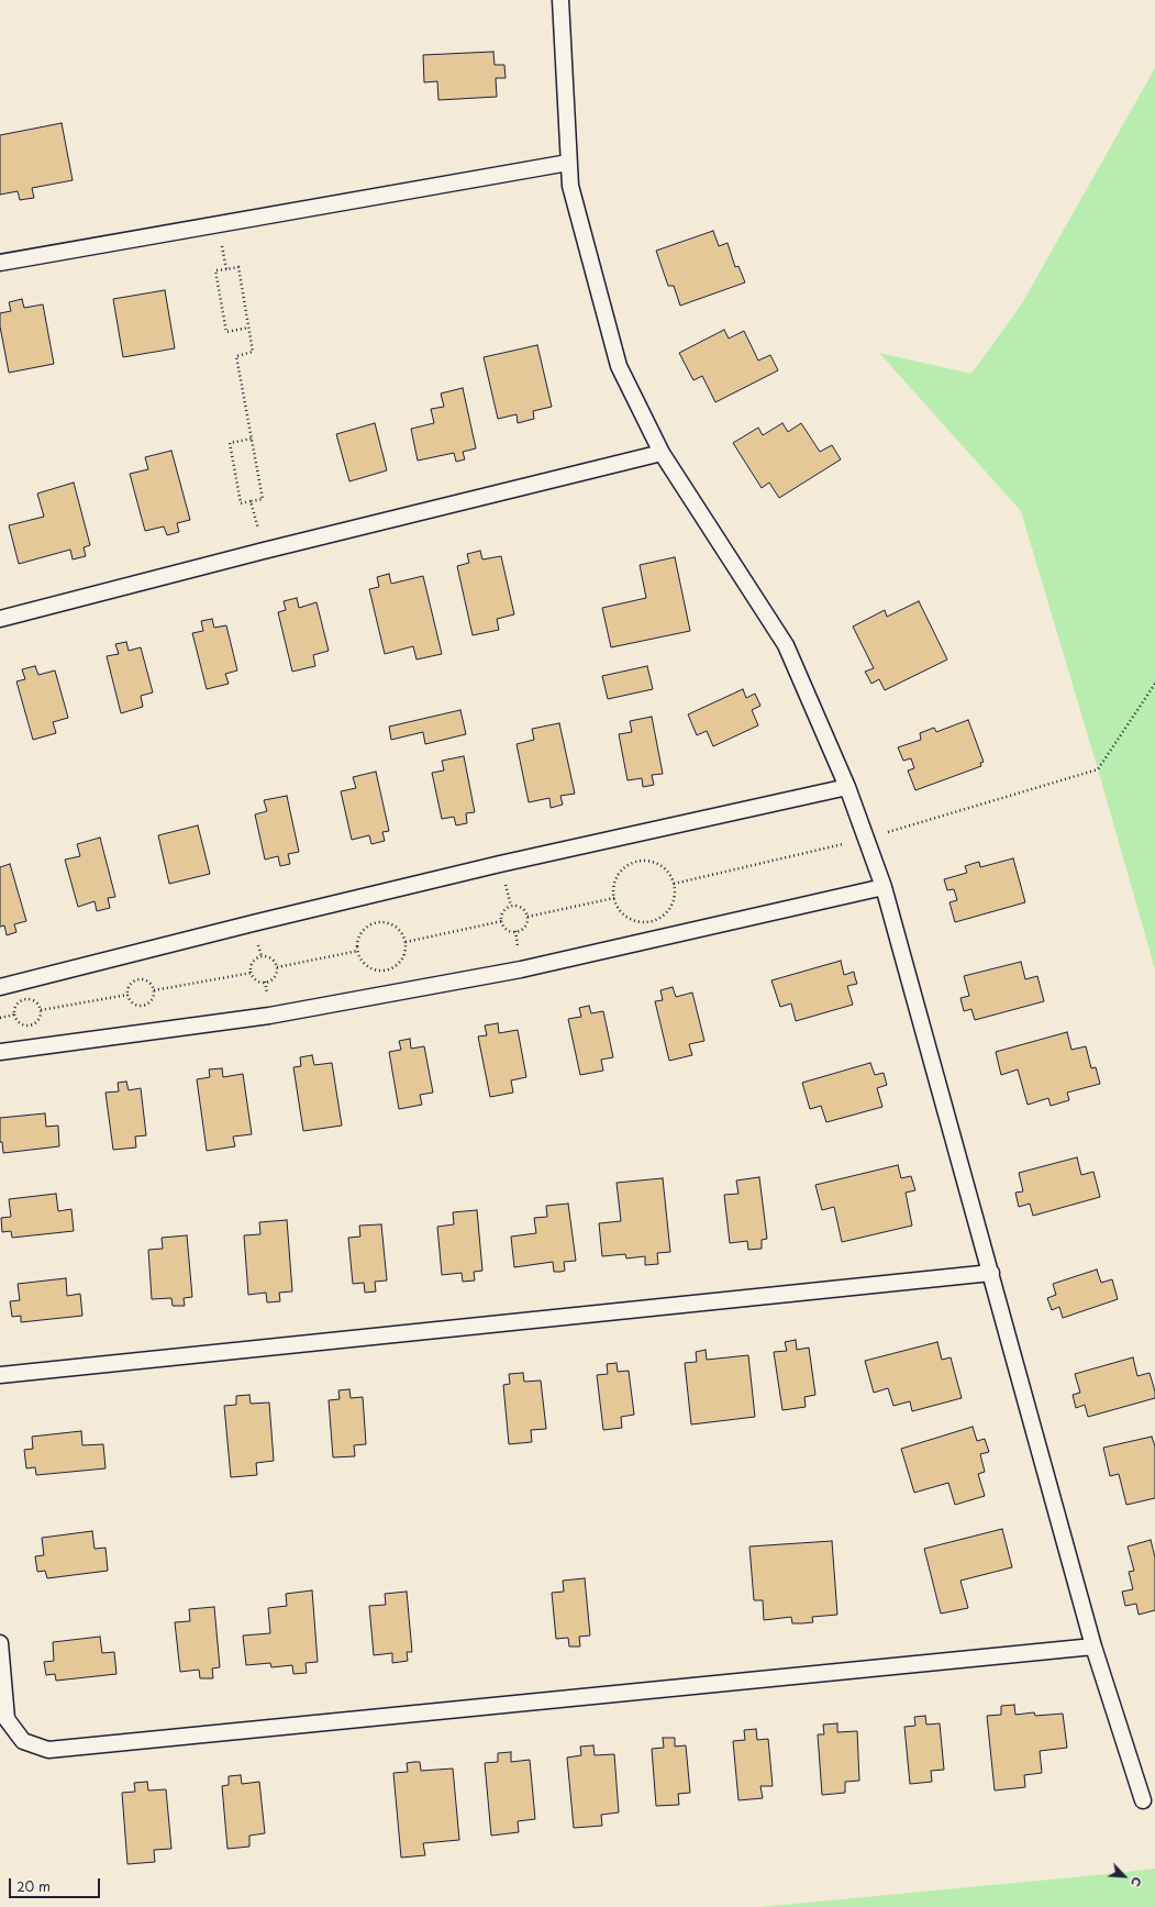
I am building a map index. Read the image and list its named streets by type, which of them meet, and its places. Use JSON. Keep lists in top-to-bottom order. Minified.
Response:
{"scale_bar":"20 m","north":"bottom right"}
